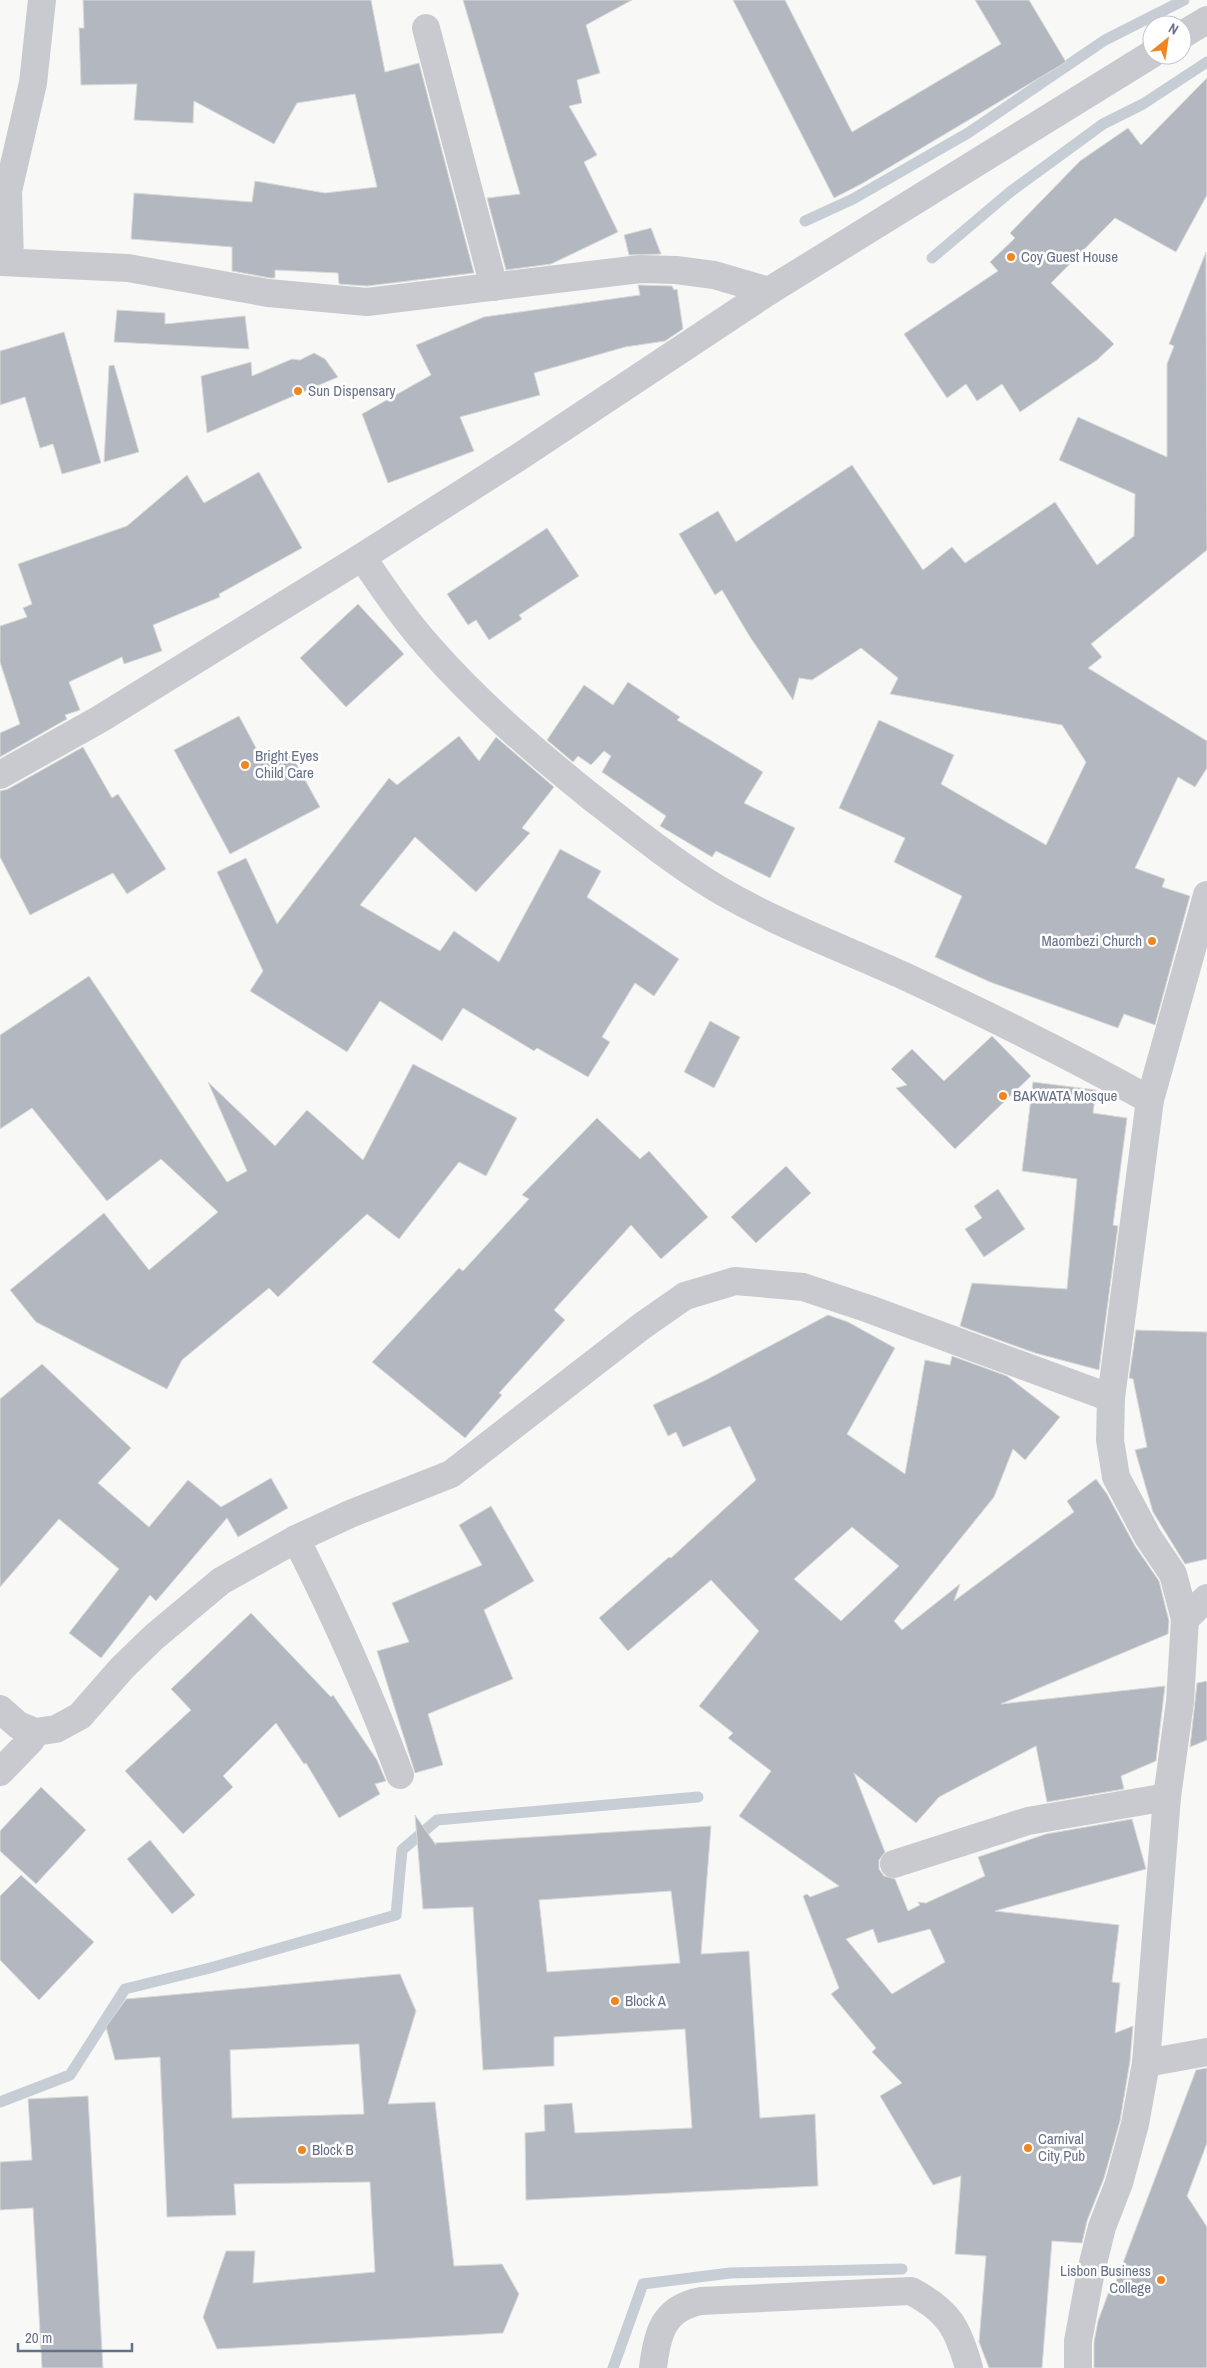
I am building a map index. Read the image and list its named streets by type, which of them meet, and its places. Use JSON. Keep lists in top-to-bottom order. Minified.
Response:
{"places":["Coy Guest House","Sun Dispensary","Bright Eyes Child Care","Maombezi Church","BAKWATA Mosque","Block A","Carnival City Pub","Block B","Lisbon Business College"],"scale_bar":"20 m","north":"top right"}
